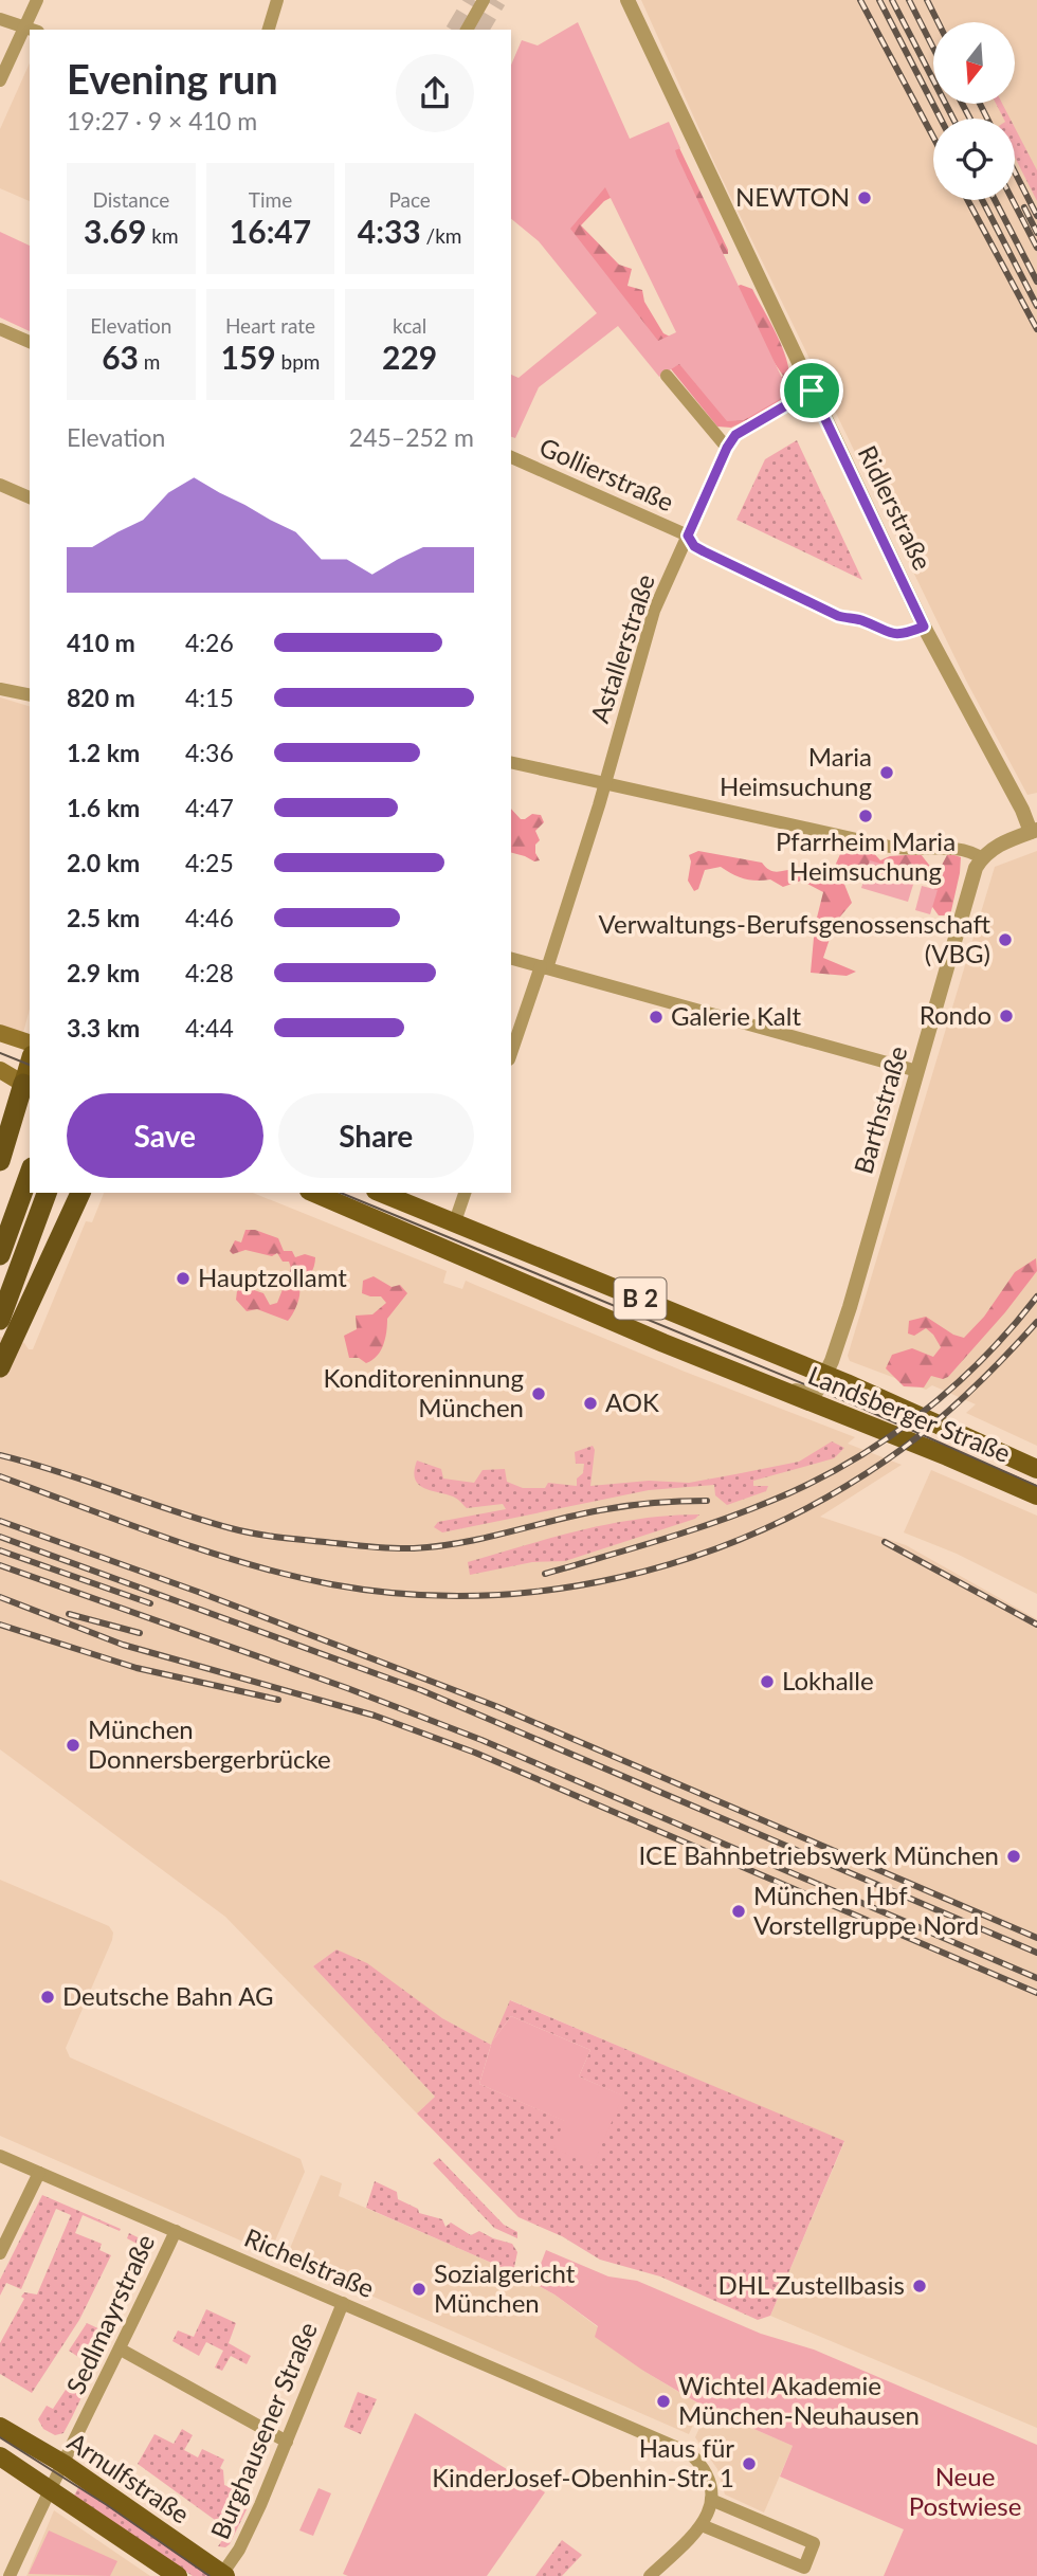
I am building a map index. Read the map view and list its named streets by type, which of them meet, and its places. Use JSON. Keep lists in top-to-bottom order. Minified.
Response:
{"streets":{"main road":["B 2","Landsberger Straße","Arnulfstraße"],"street":["Gollierstraße","Ridlerstraße","Astallerstraße","Barthstraße","Richelstraße","Sedlmayrstraße","Burghausener Straße"]},"crossings":[["Gollierstraße","Ridlerstraße"],["Gollierstraße","Astallerstraße"],["Ridlerstraße","Astallerstraße"],["Barthstraße","Landsberger Straße"],["Richelstraße","Sedlmayrstraße"],["Richelstraße","Burghausener Straße"],["Sedlmayrstraße","Arnulfstraße"],["Burghausener Straße","Arnulfstraße"]],"parks":["Neue Postwiese"],"places":["NEWTON","Maria Heimsuchung","Pfarrheim Maria Heimsuchung","Verwaltungs-Berufsgenossenschaft (VBG)","Rondo","Galerie Kalt","Hauptzollamt","Konditoreninnung München","AOK","Lokhalle","München Donnersbergerbrücke","ICE Bahnbetriebswerk München","München Hbf Vorstellgruppe Nord","Deutsche Bahn AG","DHL Zustellbasis","Sozialgericht München","Wichtel Akademie München-Neuhausen","Haus für KinderJosef-Obenhin-Str. 1"],"north":"bottom","page":{"heading":["Evening run","19:27 · 9 × 410 m"],"stats":[["Distance","3.69 km"],["Time","16:47"],["Pace","4:33 /km"],["Elevation","63 m"],["Heart rate","159 bpm"],["kcal","229"]],"chart":["Elevation","245–252 m"],"list":[{"name":"410 m","note":"4:26"},{"name":"820 m","note":"4:15"},{"name":"1.2 km","note":"4:36"},{"name":"1.6 km","note":"4:47"},{"name":"2.0 km","note":"4:25"},{"name":"2.5 km","note":"4:46"},{"name":"2.9 km","note":"4:28"},{"name":"3.3 km","note":"4:44"}],"buttons":["Save","Share"]}}
